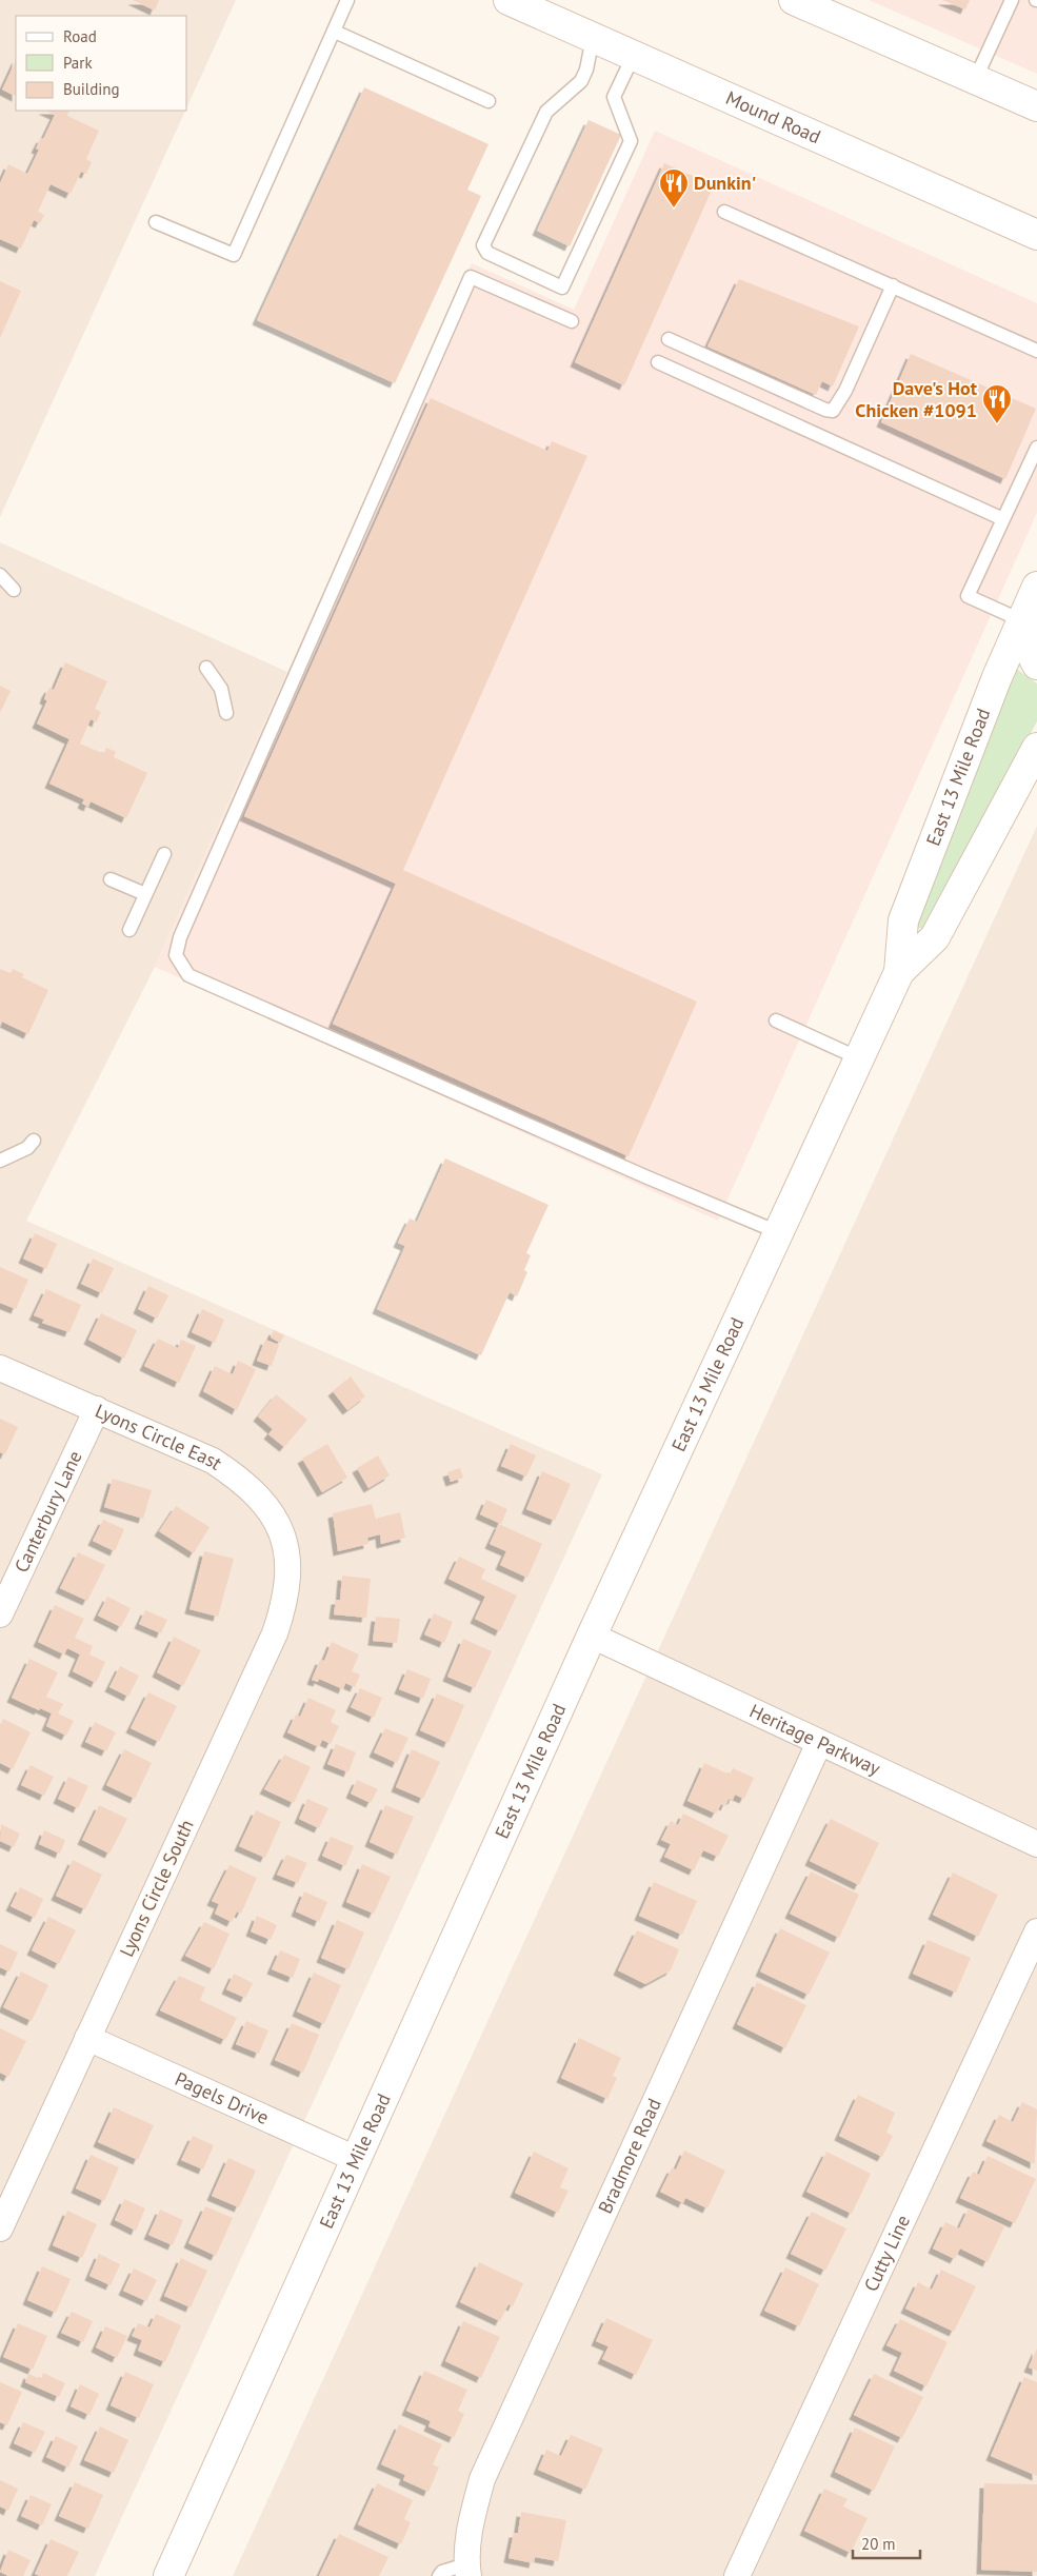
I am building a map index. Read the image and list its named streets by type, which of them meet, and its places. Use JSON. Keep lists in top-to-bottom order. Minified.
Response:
{"streets":{"main road":["Mound Road","East 13 Mile Road"],"street":["Lyons Circle East","Canterbury Lane","Heritage Parkway","Lyons Circle South","Pagels Drive","Bradmore Road","Cutty Line"]},"crossings":[["East 13 Mile Road","Heritage Parkway"],["East 13 Mile Road","Pagels Drive"],["Lyons Circle East","Canterbury Lane"],["Lyons Circle East","Lyons Circle South"],["Heritage Parkway","Bradmore Road"],["Lyons Circle South","Pagels Drive"]],"places":{"restaurant":["Dunkin'","Dave's Hot Chicken #1091"]},"legend":["Road","Park","Building"],"scale_bar":"20 m"}
